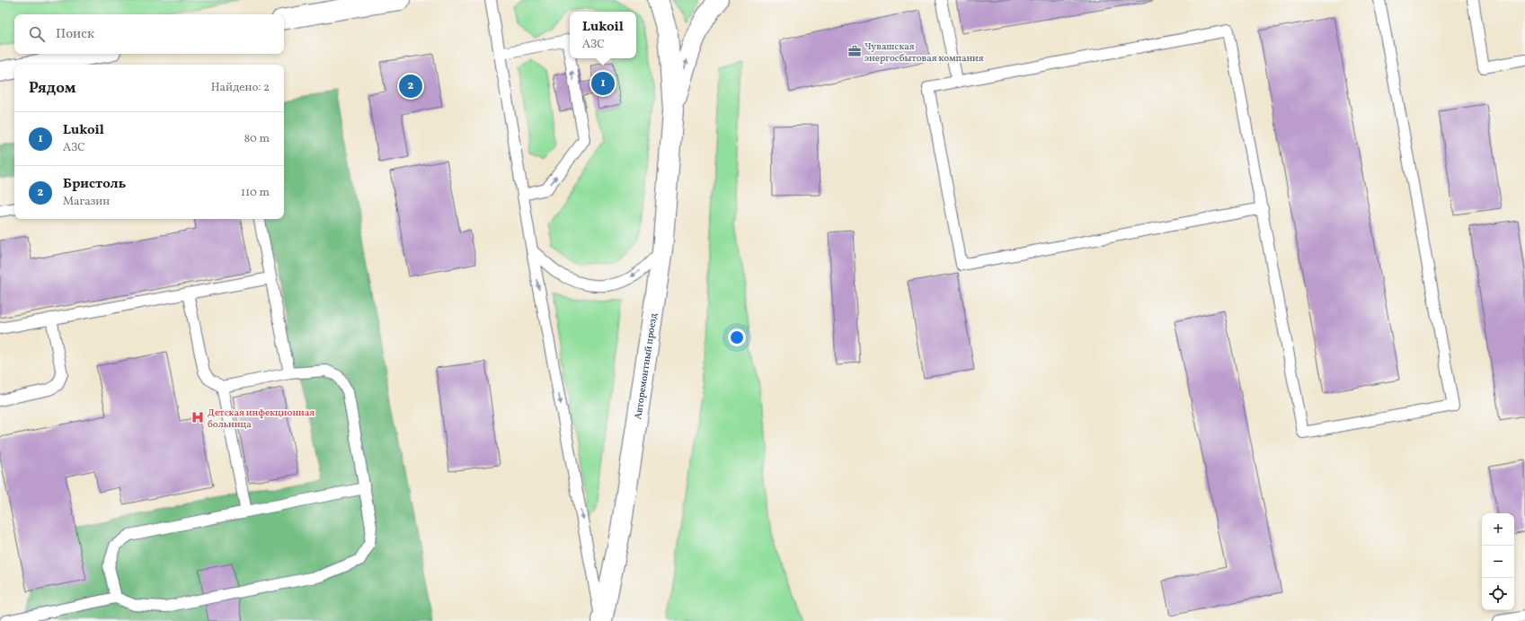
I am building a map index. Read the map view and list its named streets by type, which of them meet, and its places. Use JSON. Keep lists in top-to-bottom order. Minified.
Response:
{"streets":{"street":["Авторемонтный проезд"]},"places":{"office":["Чувашская энергосбытовая компания"],"hospital":["Детская инфекционная больница"]},"page":{"popup":["Lukoil","АЗС"],"search":"Поиск","heading":["Рядом","Найдено: 2"],"pins":["1","2"],"list":[{"mark":"1","name":"Lukoil","note":"АЗС","value":"80 m"},{"mark":"2","name":"Бристоль","note":"Магазин","value":"110 m"}],"map_buttons":["+","−"]}}
